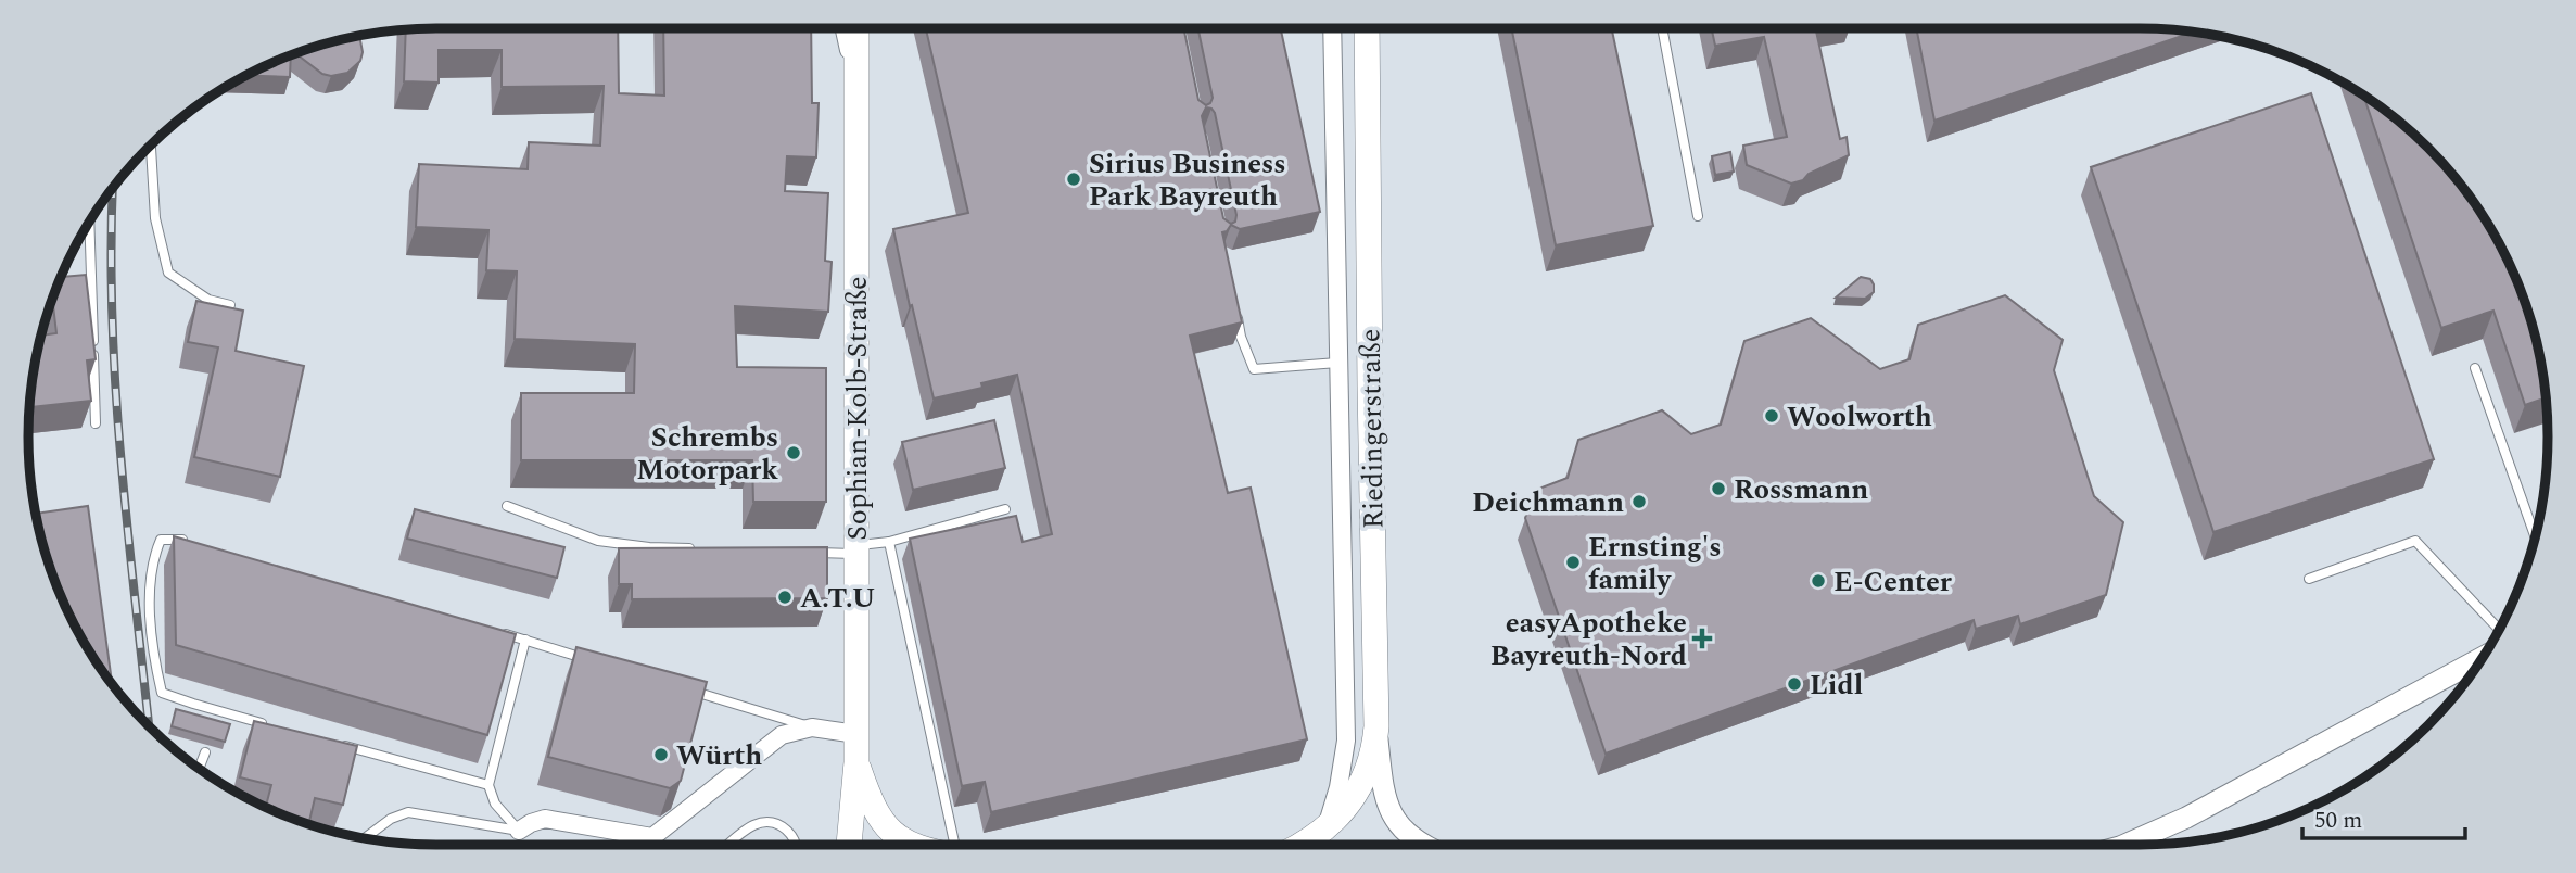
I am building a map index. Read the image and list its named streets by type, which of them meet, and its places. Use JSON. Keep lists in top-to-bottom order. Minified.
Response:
{"streets":{"main road":["Sophian-Kolb-Straße","Riedingerstraße"]},"places":{"other":["Sirius Business Park Bayreuth","Woolworth","Schrembs Motorpark","Rossmann","Deichmann","Ernsting's family","E-Center","A.T.U","Lidl","Würth"],"health":["easyApotheke Bayreuth-Nord"]},"scale_bar":"50 m"}
